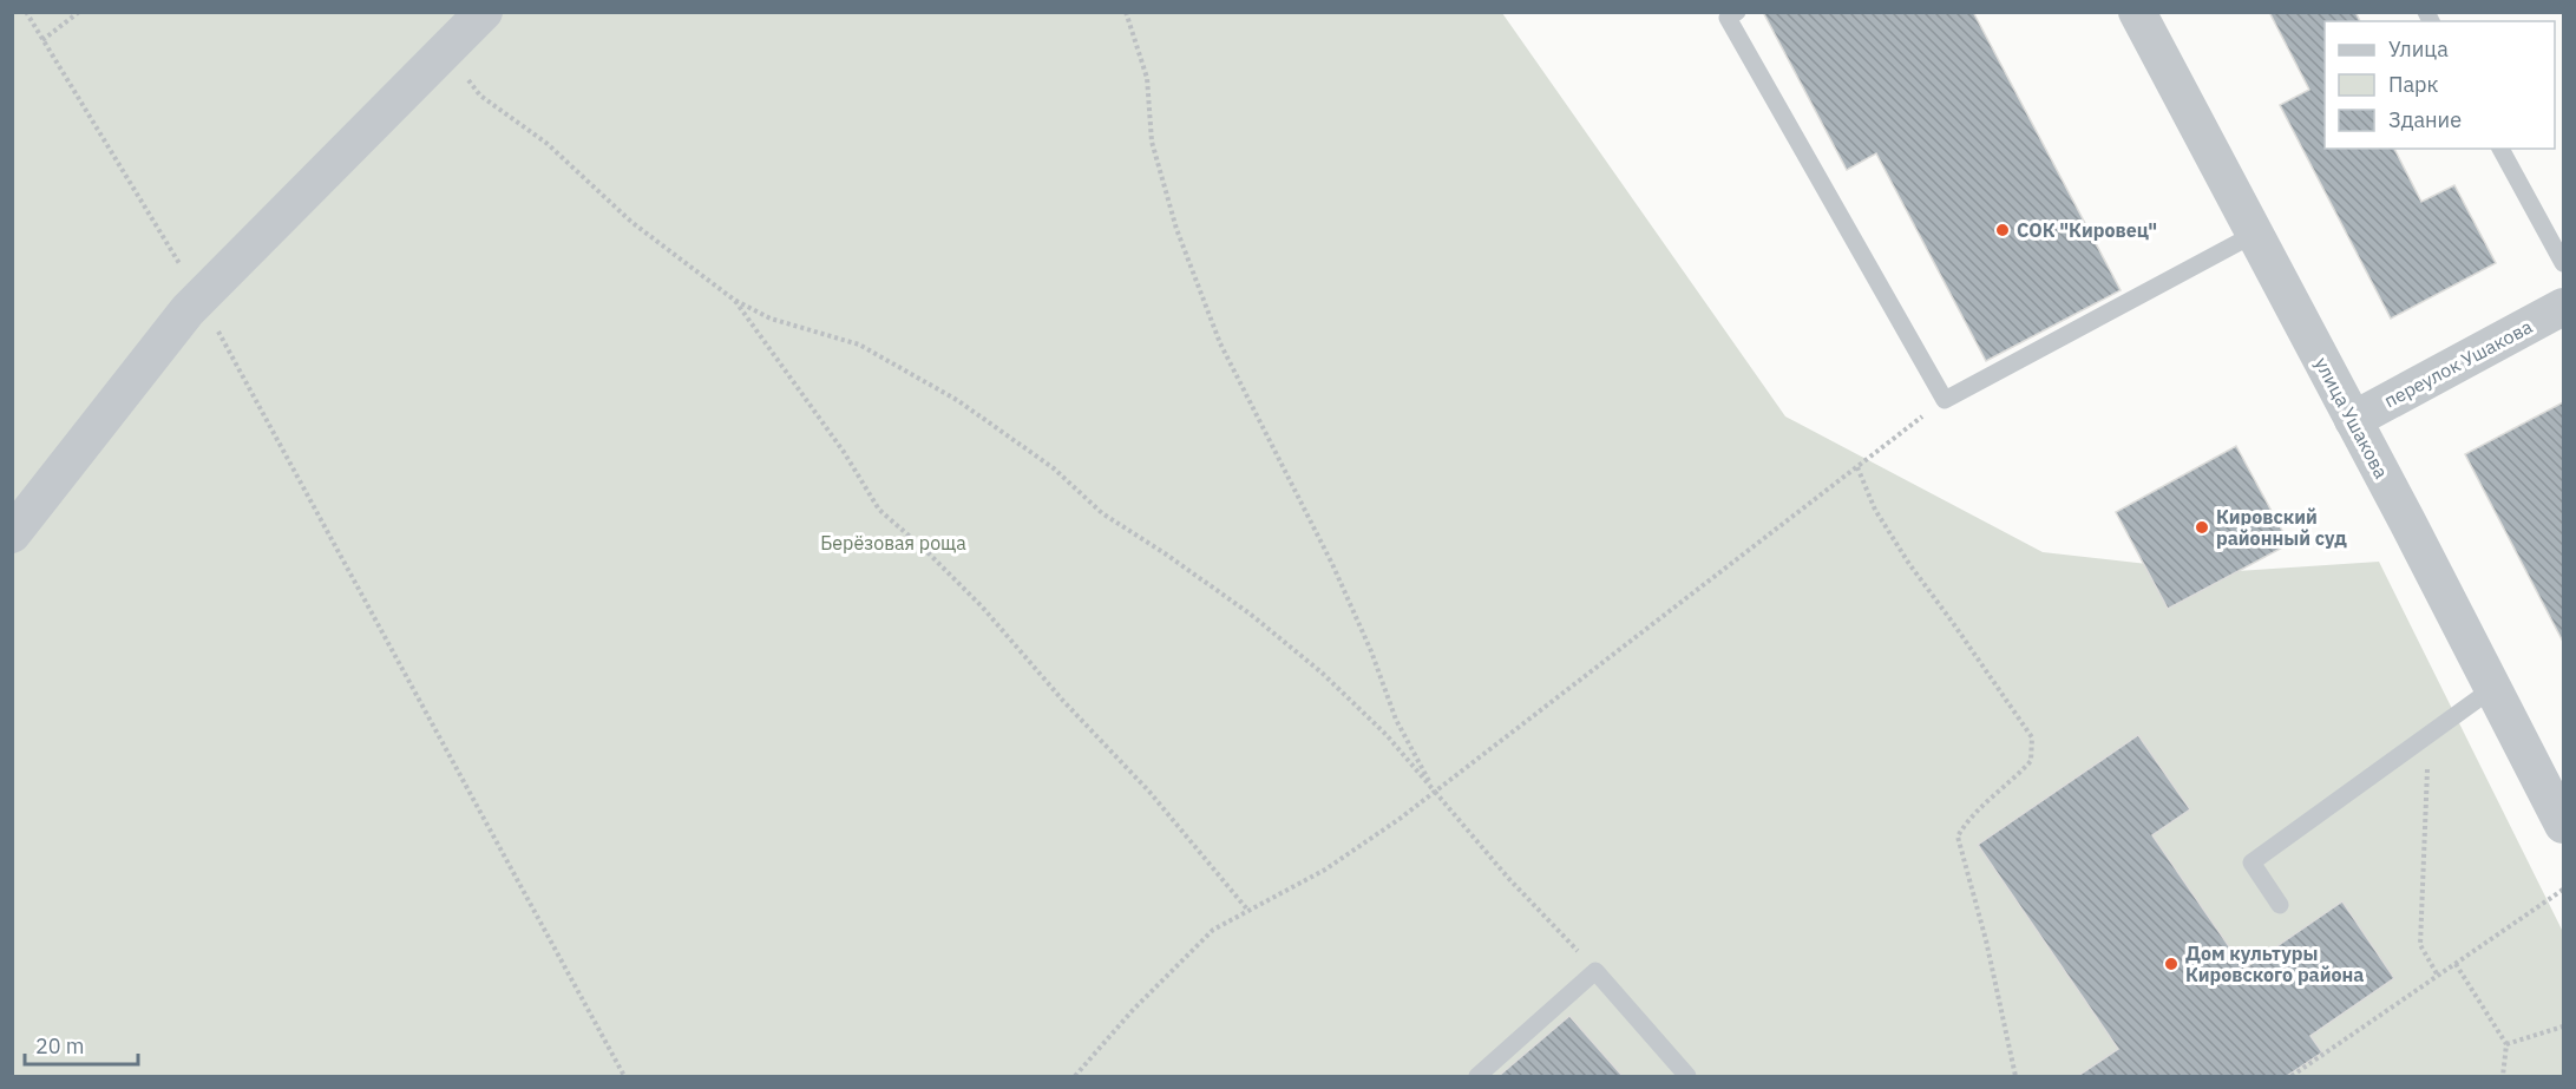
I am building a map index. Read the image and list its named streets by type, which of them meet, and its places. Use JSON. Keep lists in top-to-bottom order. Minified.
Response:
{"streets":{"street":["переулок Ушакова","улица Ушакова"]},"crossings":[["переулок Ушакова","улица Ушакова"]],"parks":["Берёзовая роща"],"places":["СОК \"Кировец\"","Кировский районный суд","Дом культуры Кировского района"],"legend":["Улица","Парк","Здание"],"scale_bar":"20 m"}
